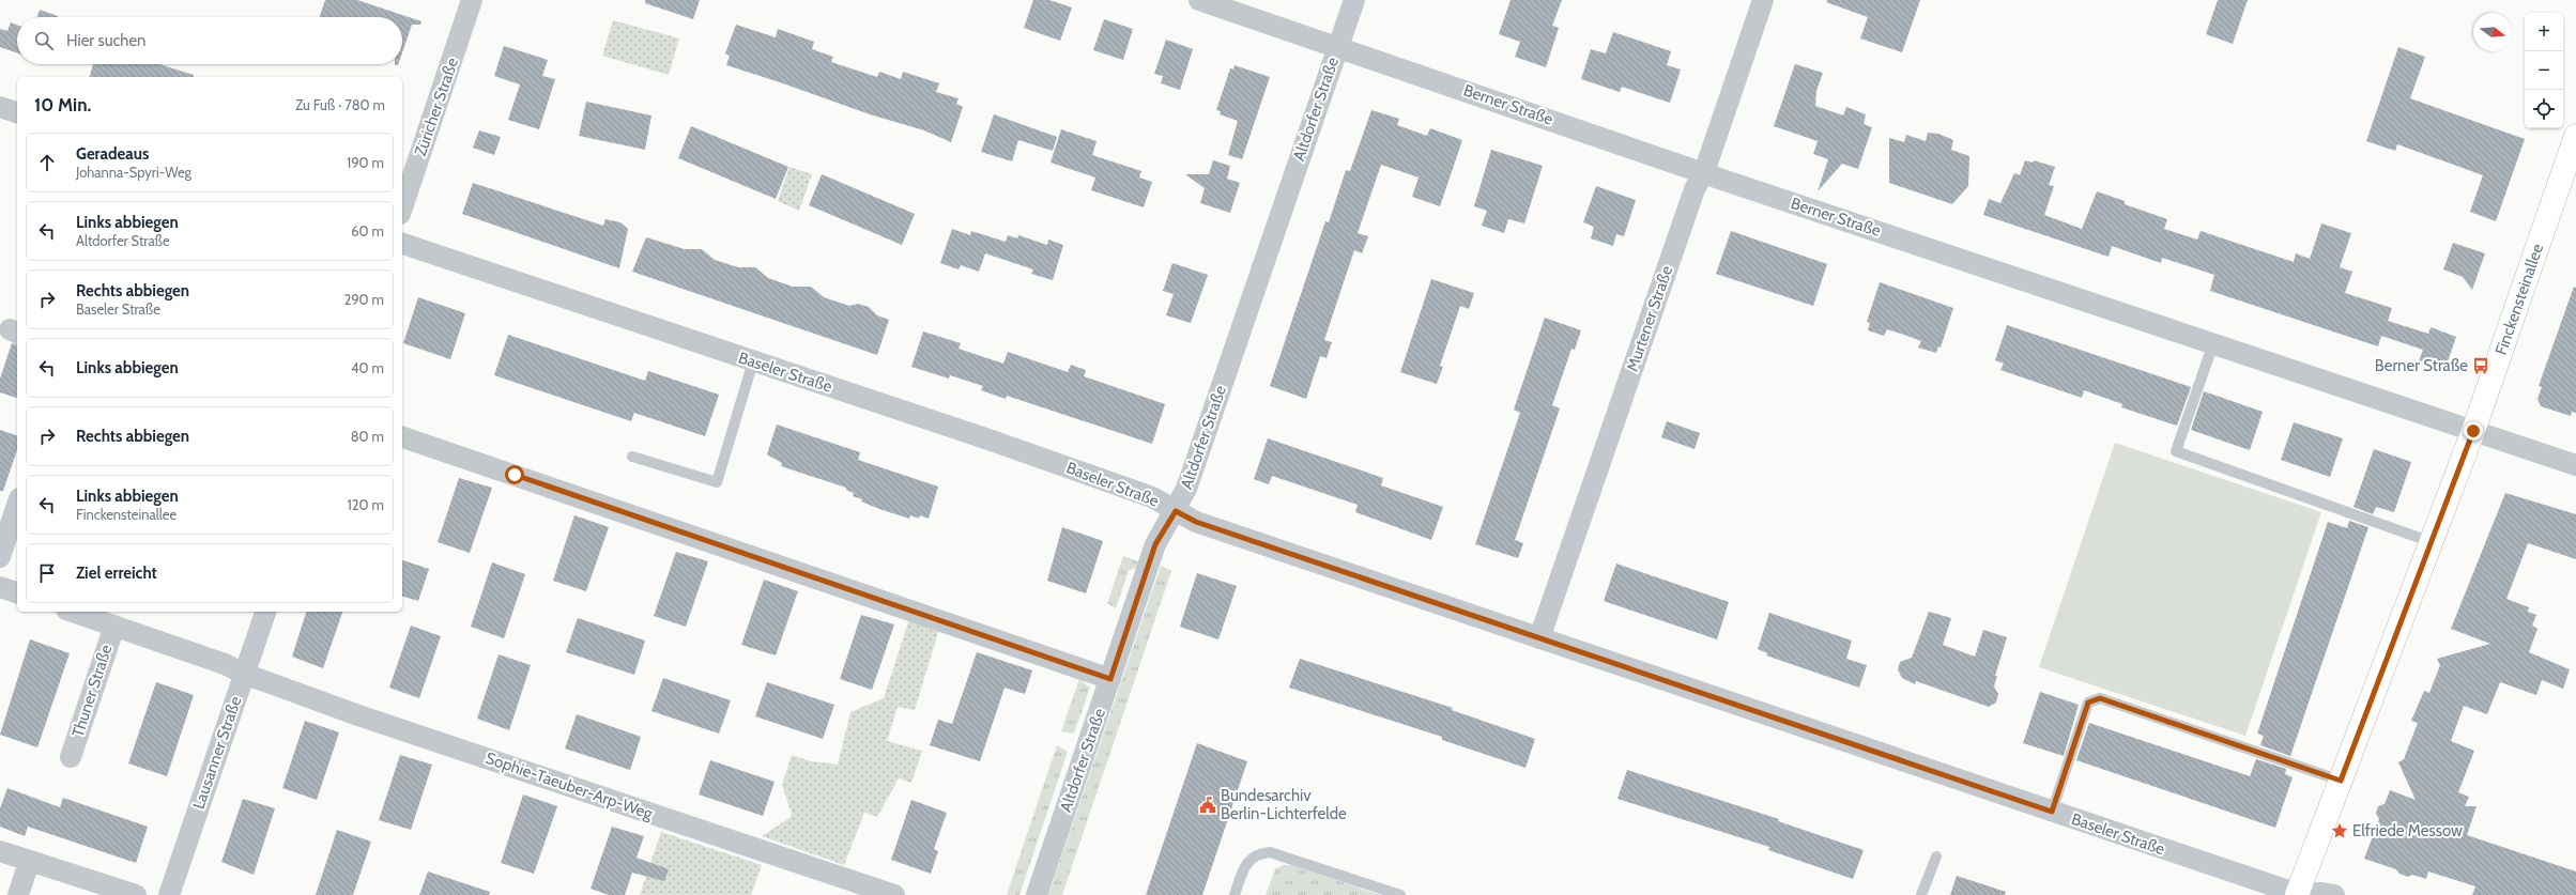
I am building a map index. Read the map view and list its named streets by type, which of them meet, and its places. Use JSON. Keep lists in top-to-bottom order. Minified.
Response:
{"streets":{"street":["Berner Straße","Züricher Straße","Altdorfer Straße","Finckensteinallee","Murtener Straße","Baseler Straße","Thuner Straße","Lausanner Straße","Sophie-Taeuber-Arp-Weg"]},"crossings":[["Berner Straße","Altdorfer Straße"],["Berner Straße","Finckensteinallee"],["Berner Straße","Murtener Straße"],["Altdorfer Straße","Baseler Straße"],["Finckensteinallee","Baseler Straße"],["Murtener Straße","Baseler Straße"],["Thuner Straße","Lausanner Straße"],["Thuner Straße","Sophie-Taeuber-Arp-Weg"],["Lausanner Straße","Sophie-Taeuber-Arp-Weg"]],"places":{"bus stop":["Berner Straße"],"public building":["Bundesarchiv Berlin-Lichterfelde"],"place":["Elfriede Messow"]},"north":"right","page":{"map_buttons":["+","−"],"search":"Hier suchen","heading":["10 Min.","Zu Fuß · 780 m"],"list":[["Geradeaus","Johanna-Spyri-Weg","190 m"],["Links abbiegen","Altdorfer Straße","60 m"],["Rechts abbiegen","Baseler Straße","290 m"],["Links abbiegen","40 m"],["Rechts abbiegen","80 m"],["Links abbiegen","Finckensteinallee","120 m"],"Ziel erreicht"]}}
